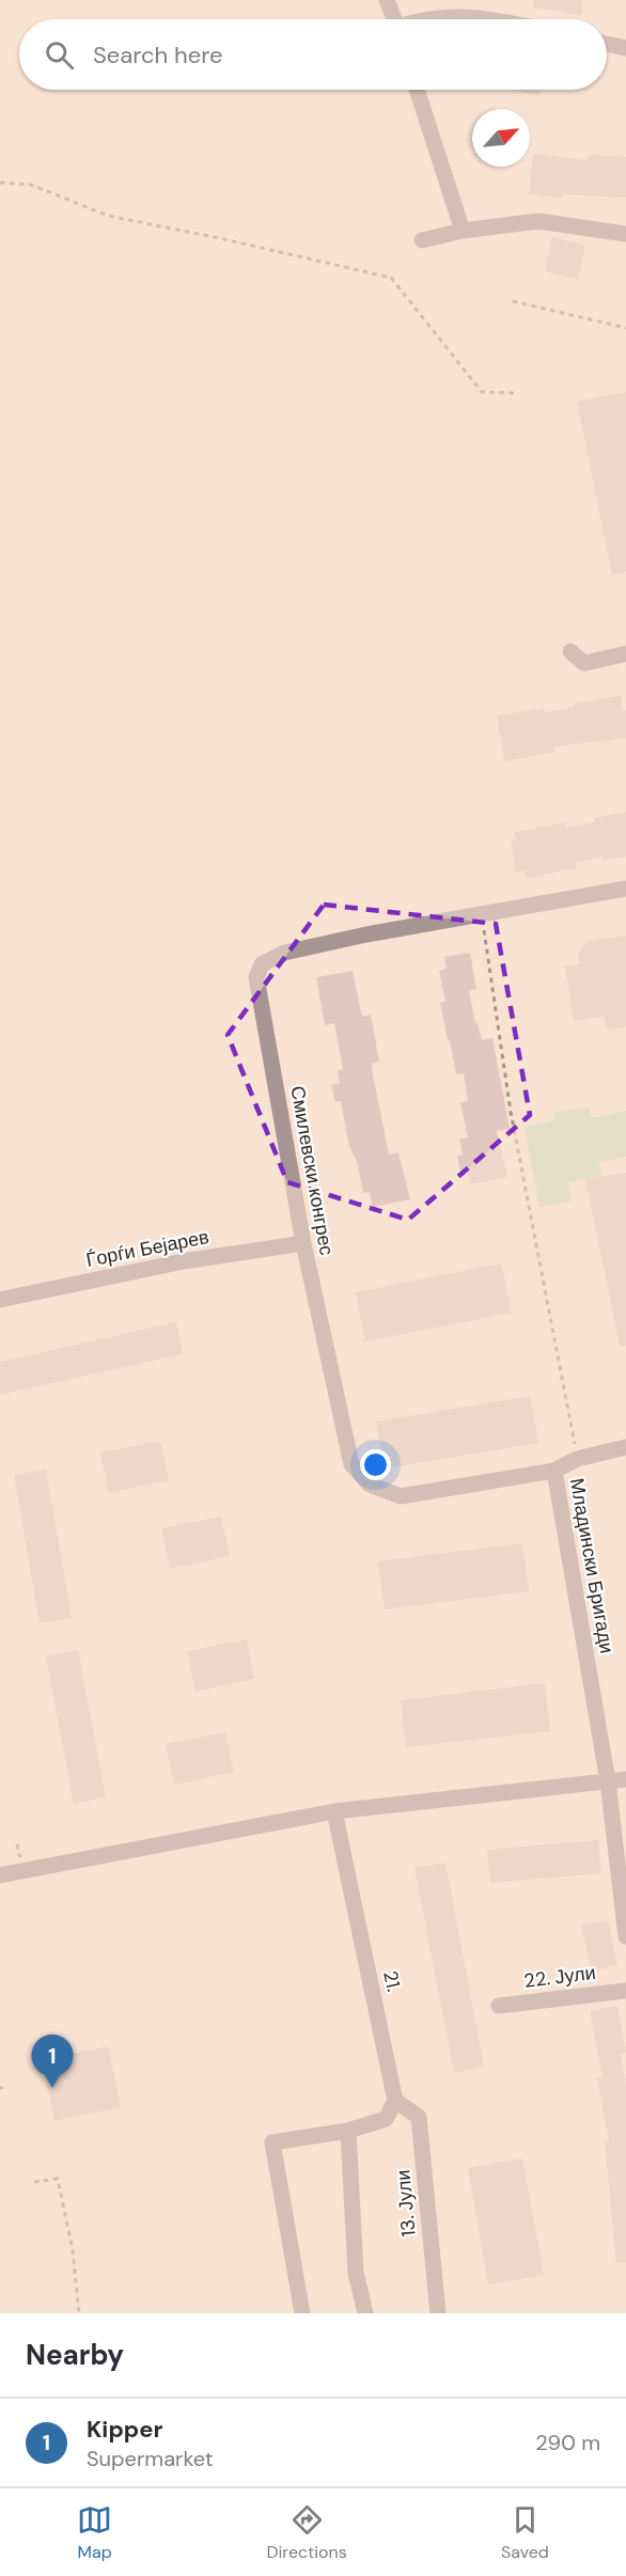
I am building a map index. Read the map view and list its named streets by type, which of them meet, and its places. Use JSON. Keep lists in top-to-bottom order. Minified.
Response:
{"streets":{"street":["Смилевски конгрес","Ѓорѓи Бејарев","Младински Бригади","22. Јули","21.","13. Јули"]},"crossings":[["Смилевски конгрес","Ѓорѓи Бејарев"],["Смилевски конгрес","Младински Бригади"],["21.","13. Јули"]],"north":"top right","page":{"search":"Search here","pins":"1","heading":"Nearby","list":[{"mark":"1","name":"Kipper","note":"Supermarket","value":"290 m"}],"nav":["Map","Directions","Saved"]}}
